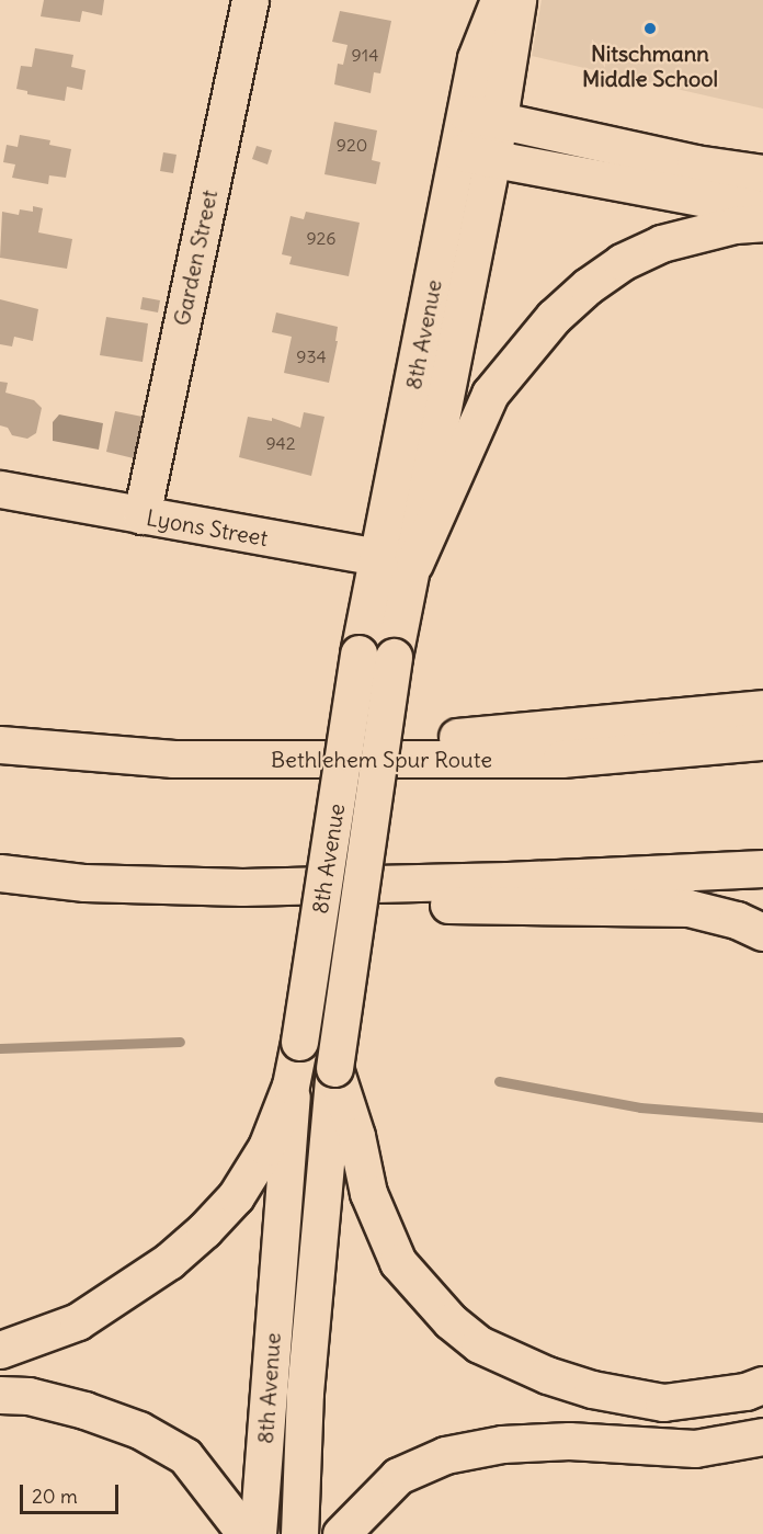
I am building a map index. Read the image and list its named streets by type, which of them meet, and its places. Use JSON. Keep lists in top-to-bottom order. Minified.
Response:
{"streets":{"main road":["Garden Street","8th Avenue","Lyons Street","Bethlehem Spur Route"]},"crossings":[["Garden Street","Lyons Street"],["8th Avenue","Lyons Street"]],"places":["Nitschmann Middle School"],"house_numbers":["914","920","926","934","942"],"scale_bar":"20 m"}
